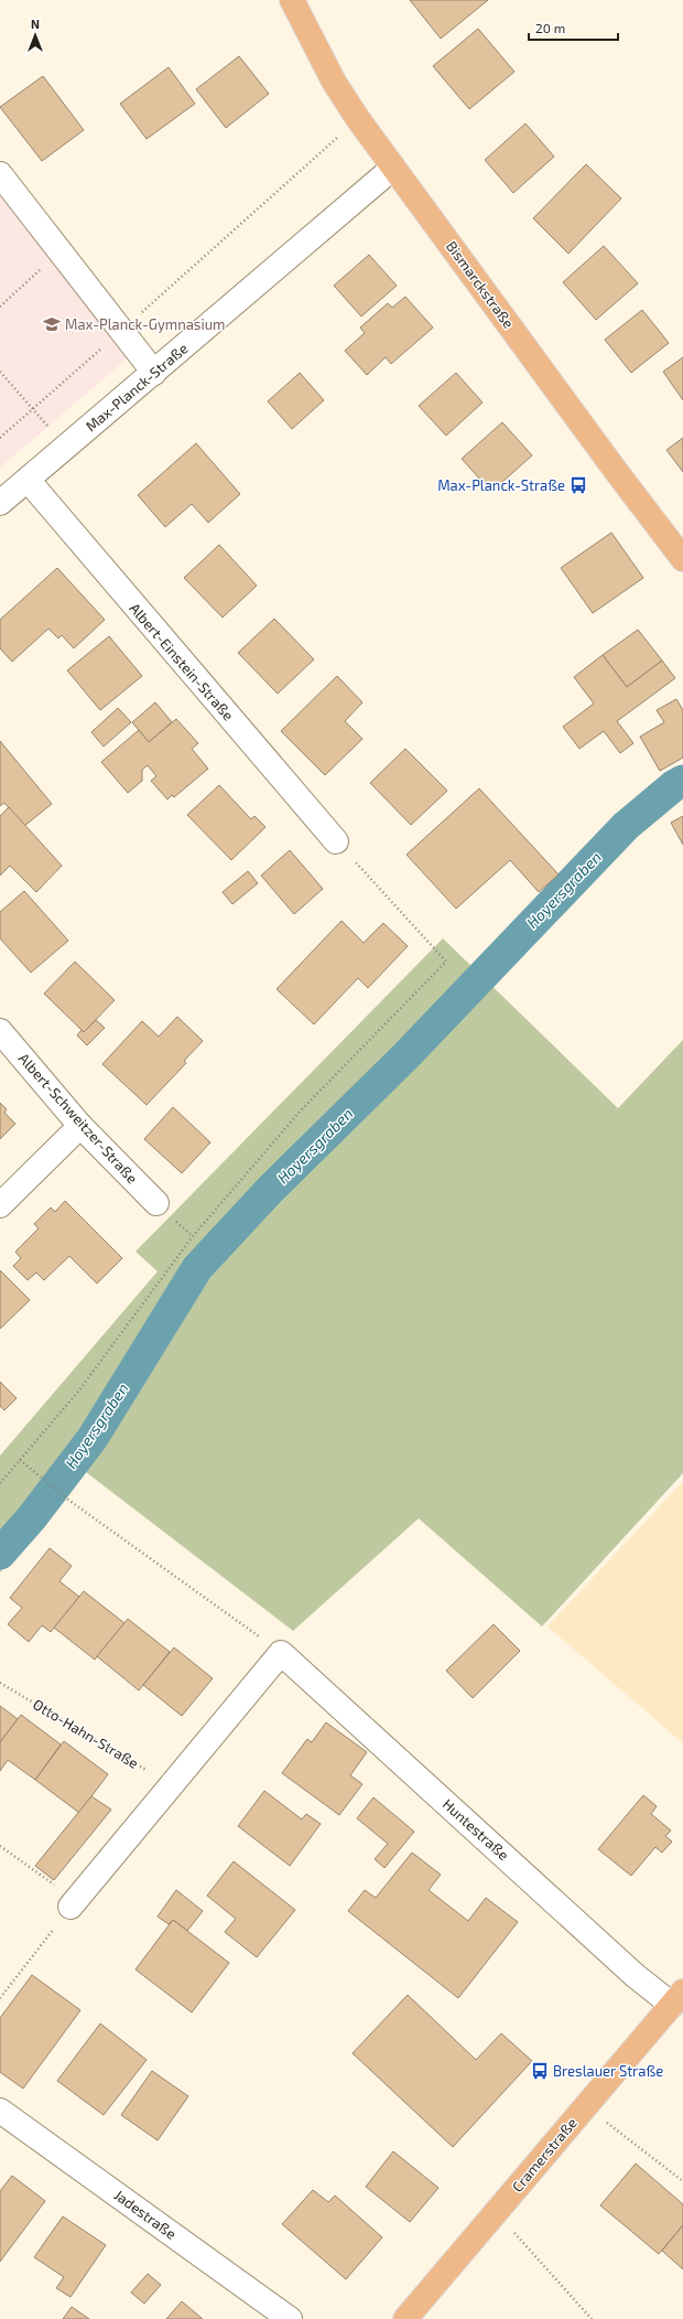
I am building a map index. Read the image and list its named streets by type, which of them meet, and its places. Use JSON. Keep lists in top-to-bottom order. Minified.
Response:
{"streets":{"main road":["Bismarckstraße","Cramerstraße"],"street":["Max-Planck-Straße","Albert-Einstein-Straße","Albert-Schweitzer-Straße","Huntestraße","Jadestraße"],"path":["Otto-Hahn-Straße"]},"crossings":[["Bismarckstraße","Max-Planck-Straße"],["Max-Planck-Straße","Albert-Einstein-Straße"],["Huntestraße","Cramerstraße"]],"water":["Hoyersgraben"],"places":{"school or university":["Max-Planck-Gymnasium"],"bus stop":["Max-Planck-Straße","Breslauer Straße"]},"scale_bar":"20 m","north":"top"}
